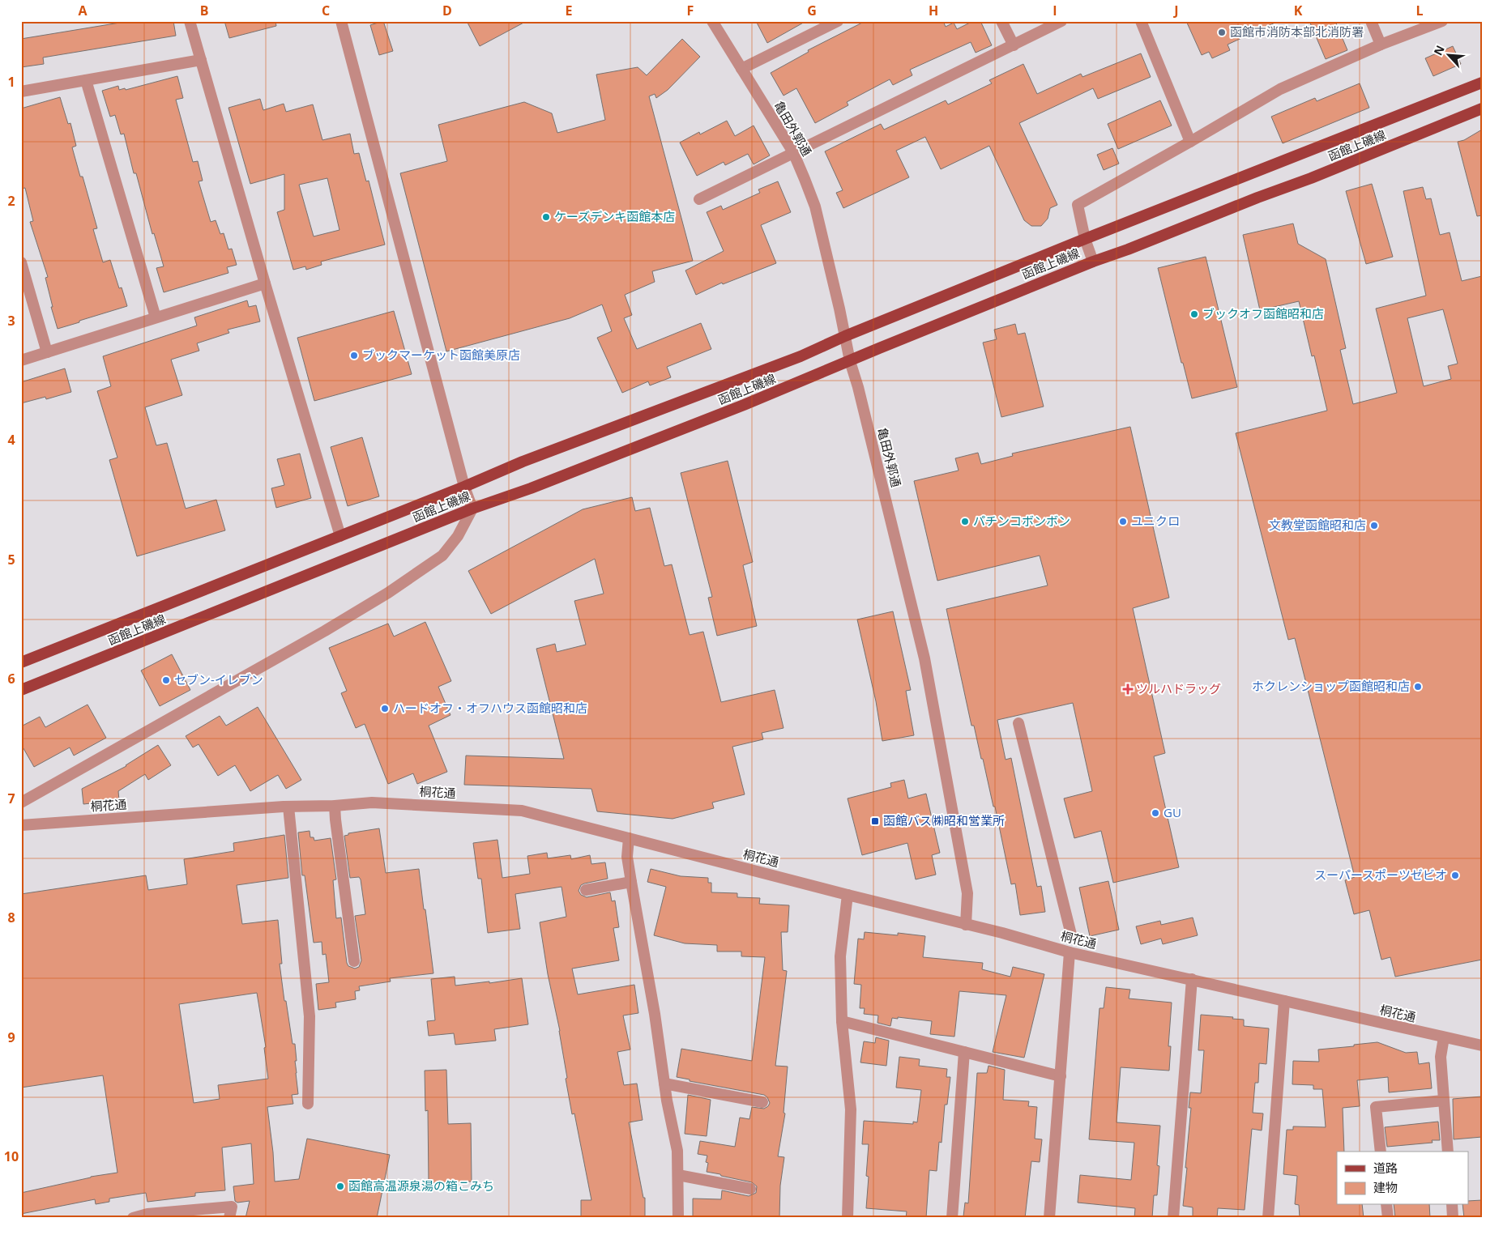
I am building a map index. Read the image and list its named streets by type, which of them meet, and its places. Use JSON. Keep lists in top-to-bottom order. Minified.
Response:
{"streets":{"main road":["函館上磯線"],"street":["亀田外郭通","桐花通"]},"crossings":[["亀田外郭通","函館上磯線"],["亀田外郭通","桐花通"]],"places":{"other":["函館市消防本部北消防署","ケーズデンキ函館本店","ブックオフ函館昭和店","ブックマーケット函館美原店","パチンコボンボン","ユニクロ","文教堂函館昭和店","セブン-イレブン","ホクレンショップ函館昭和店","ハードオフ・オフハウス函館昭和店","GU","スーパースポーツゼビオ","函館高温源泉湯の箱こみち"],"health":["ツルハドラッグ"],"transit":["函館バス㈱昭和営業所"]},"legend":["道路","建物"],"north":"top left","grid":{"columns":["A","B","C","D","E","F","G","H","I","J","K","L"],"rows":["1","2","3","4","5","6","7","8","9","10"]}}
